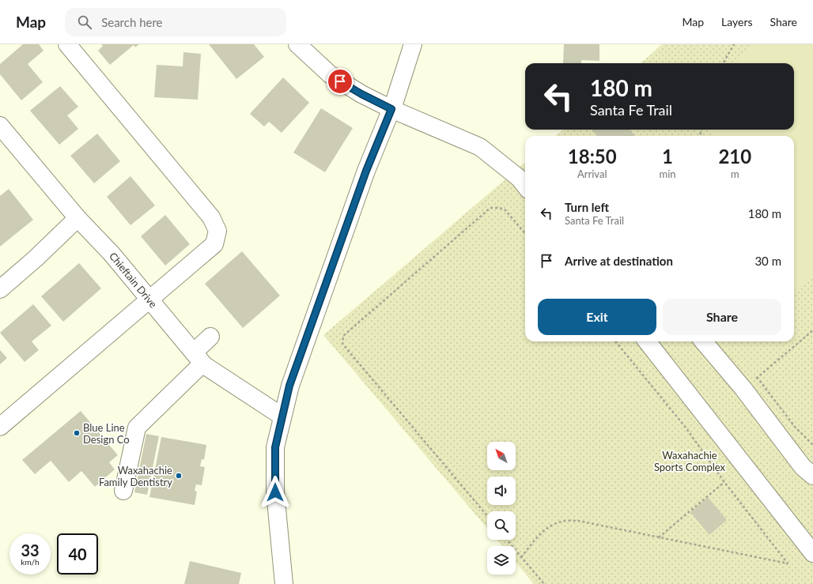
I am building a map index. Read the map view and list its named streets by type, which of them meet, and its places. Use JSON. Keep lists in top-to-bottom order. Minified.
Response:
{"streets":{"street":["Chieftain Drive"]},"parks":["Waxahachie Sports Complex"],"places":["Blue Line Design Co","Waxahachie Family Dentistry"],"north":"top left","page":{"header":"Map","search":"Search here","nav":["Map","Layers","Share"],"turn":["180 m","Santa Fe Trail"],"eta":["18:50","Arrival","1","min","210","m"],"list":[{"name":"Turn left","note":"Santa Fe Trail","value":"180 m"},{"name":"Arrive at destination","value":"30 m"}],"buttons":["Exit","Share"],"speed":"33 km/h","limit":"40"}}
